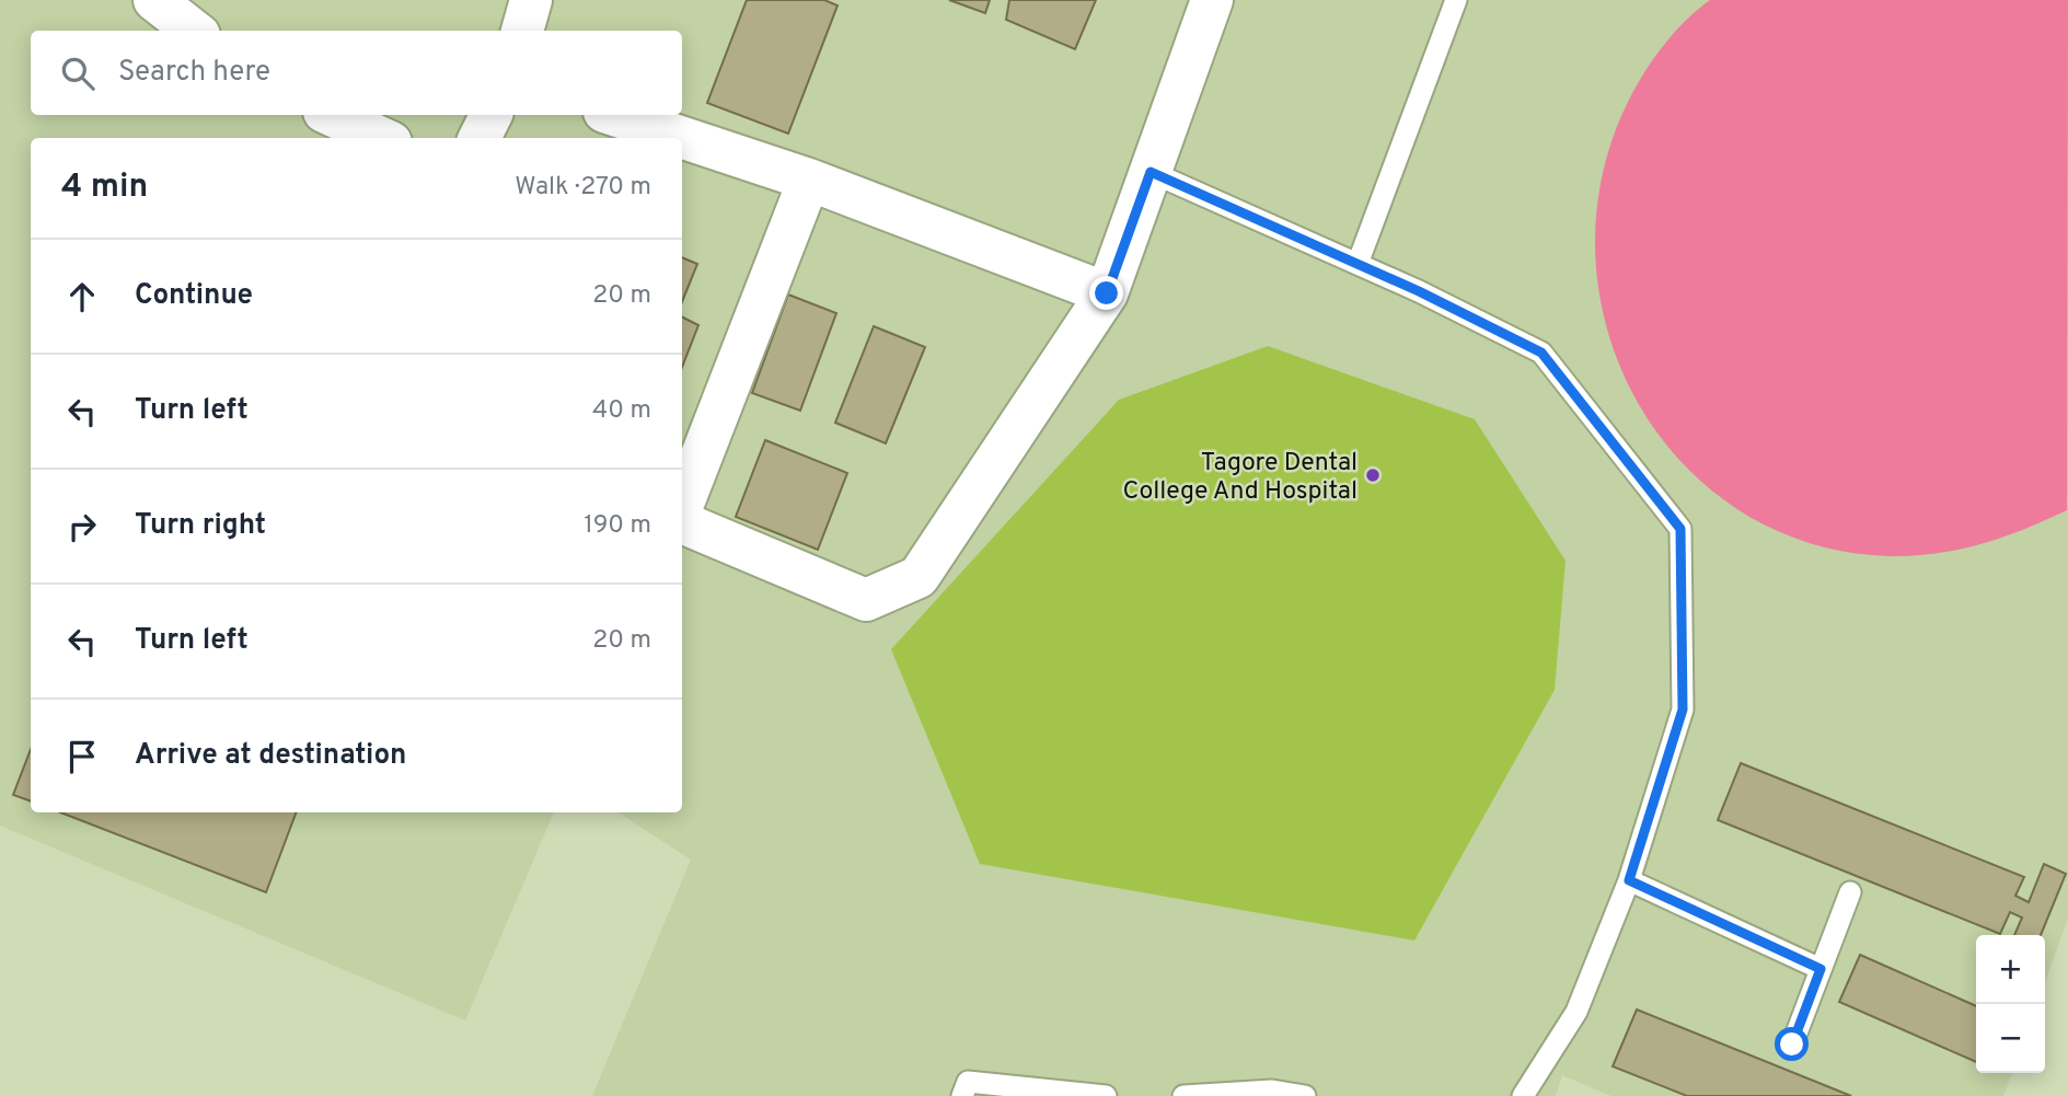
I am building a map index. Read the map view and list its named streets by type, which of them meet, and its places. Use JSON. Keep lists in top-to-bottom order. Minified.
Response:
{"places":["Tagore Dental College And Hospital"],"page":{"search":"Search here","heading":["4 min","Walk · 270 m"],"list":[["Continue","20 m"],["Turn left","40 m"],["Turn right","190 m"],["Turn left","20 m"],"Arrive at destination"],"map_buttons":["+","−"]}}
